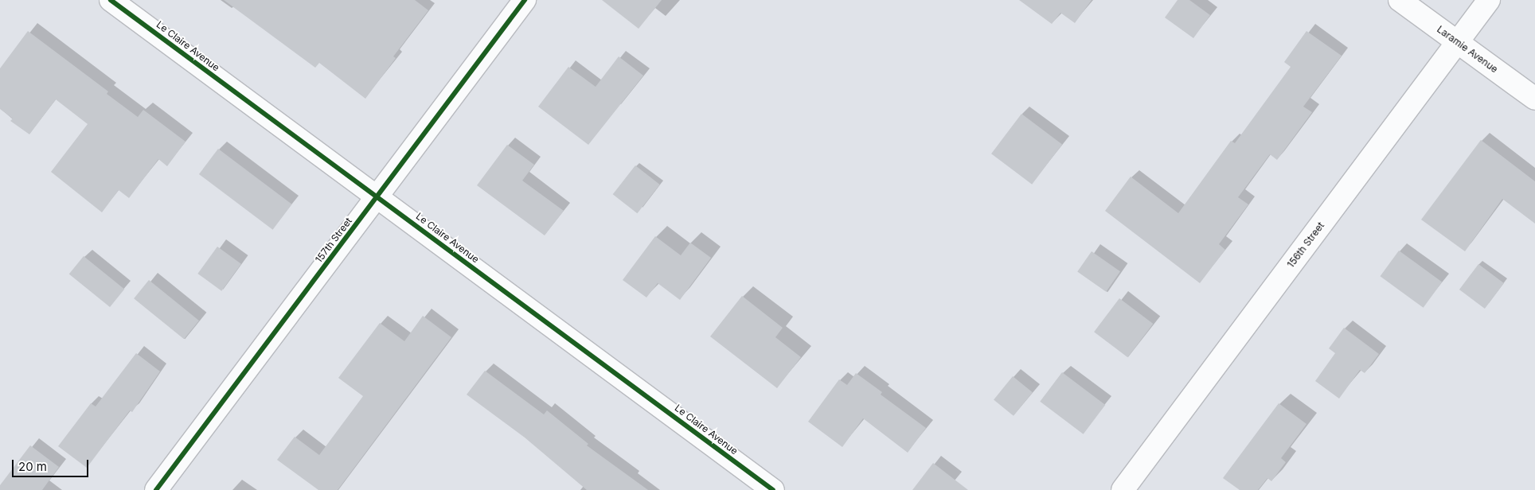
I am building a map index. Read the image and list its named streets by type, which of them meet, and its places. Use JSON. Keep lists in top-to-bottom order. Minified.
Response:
{"streets":{"street":["Le Claire Avenue","Laramie Avenue","157th Street","156th Street"]},"crossings":[["Le Claire Avenue","157th Street"],["Laramie Avenue","156th Street"]],"scale_bar":"20 m"}
